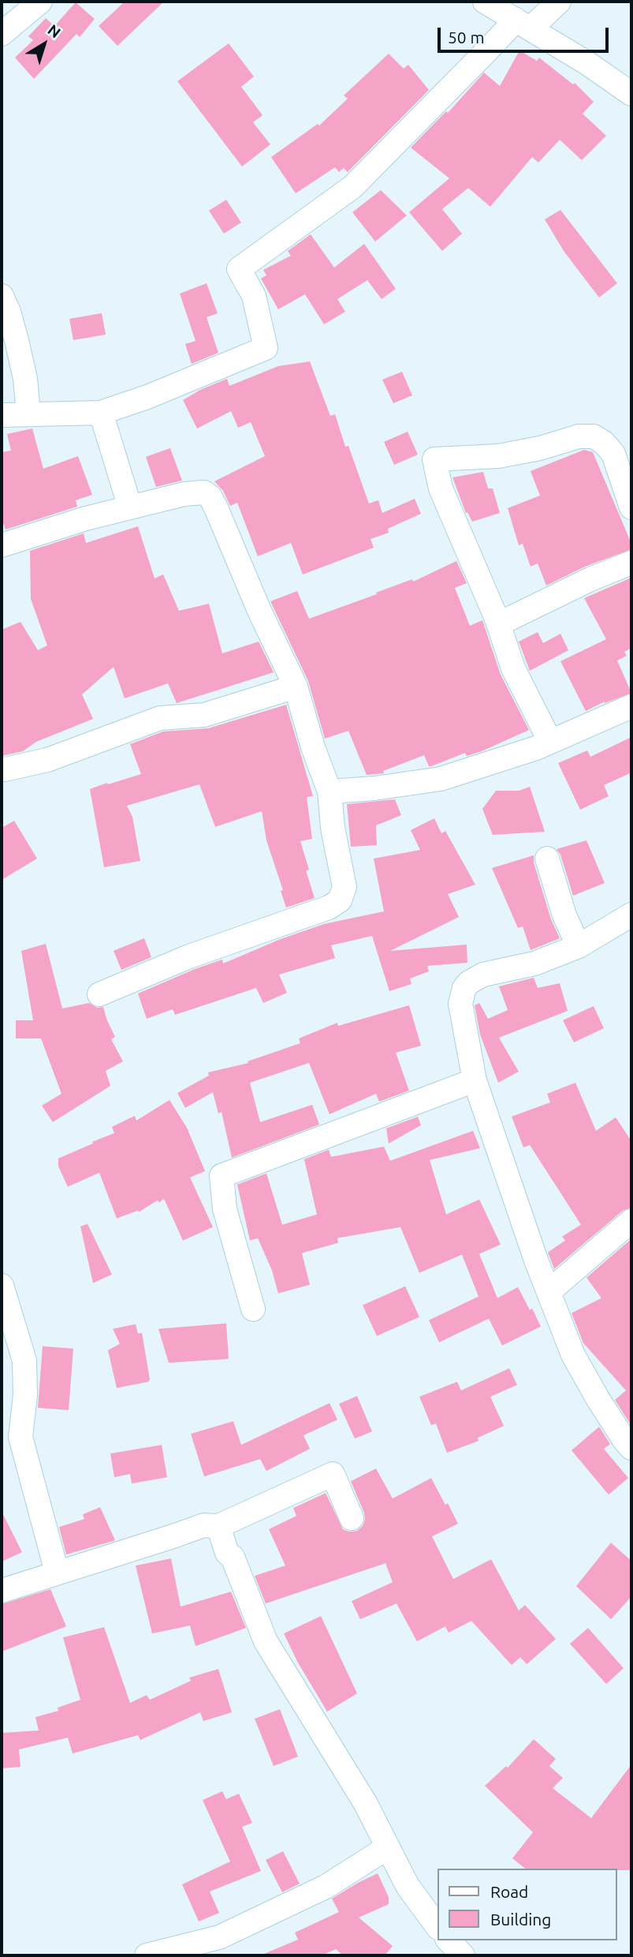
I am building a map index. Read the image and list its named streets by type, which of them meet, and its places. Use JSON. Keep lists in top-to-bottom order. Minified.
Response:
{"legend":["Road","Building"],"scale_bar":"50 m","north":"top right"}
